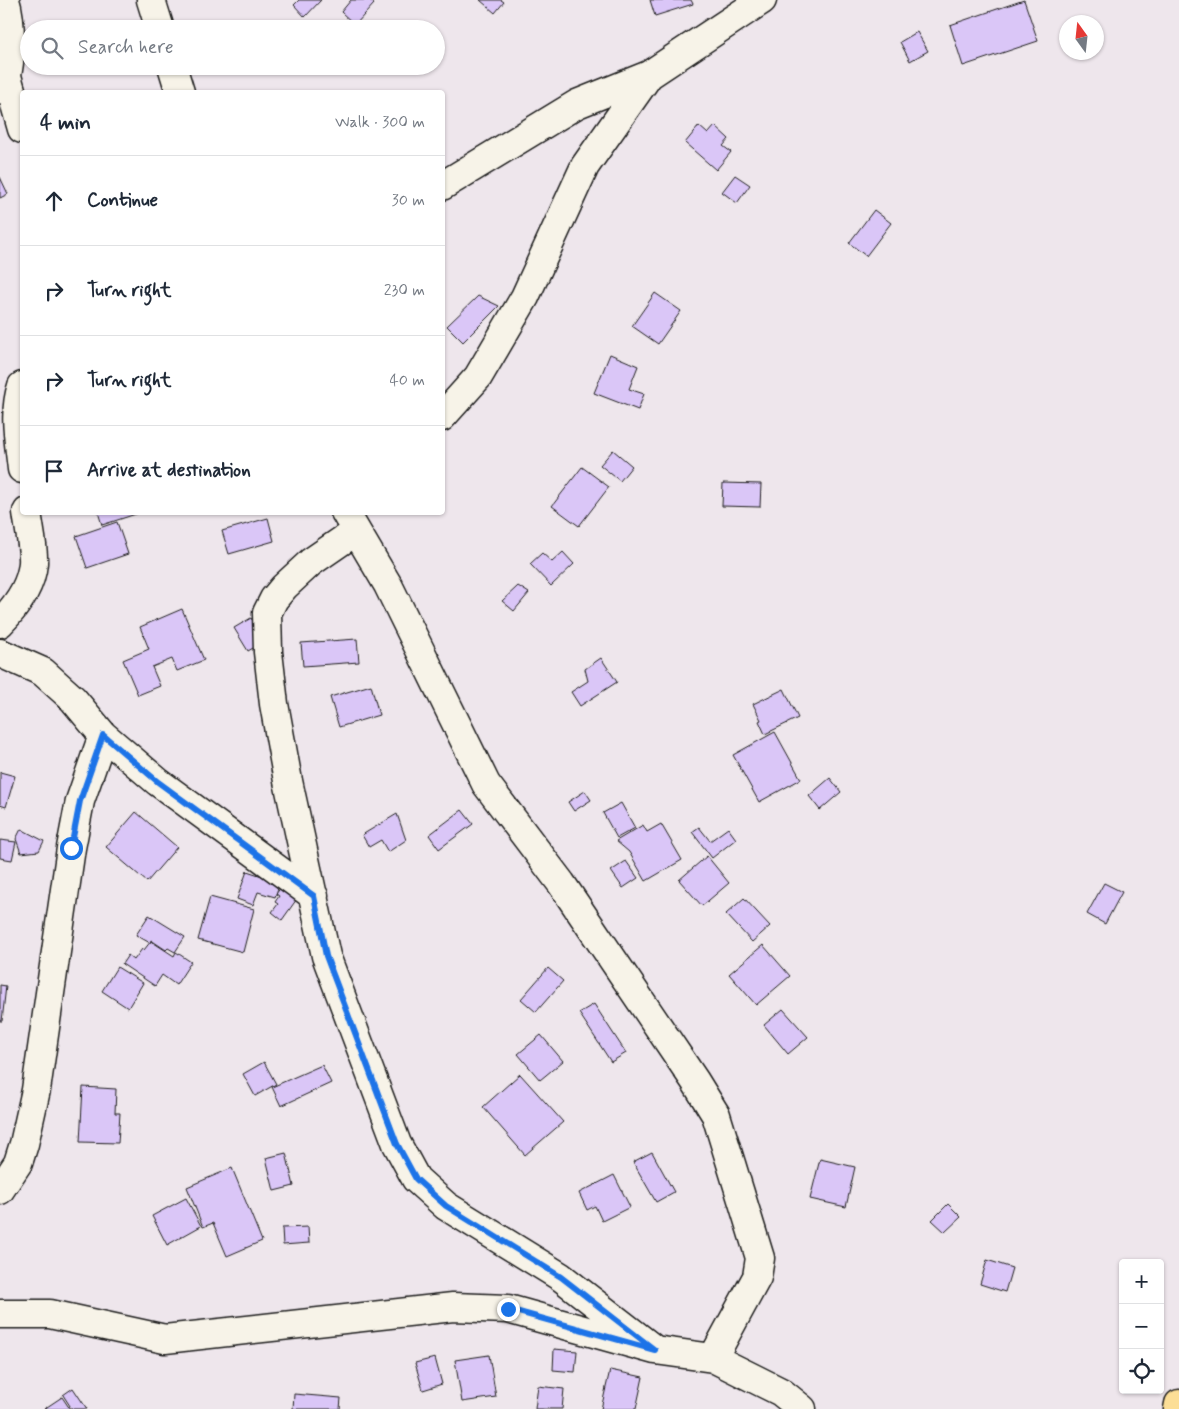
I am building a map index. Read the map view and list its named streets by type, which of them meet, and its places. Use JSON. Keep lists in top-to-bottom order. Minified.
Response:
{"north":"top","page":{"search":"Search here","heading":["4 min","Walk · 300 m"],"list":[["Continue","30 m"],["Turn right","230 m"],["Turn right","40 m"],"Arrive at destination"],"map_buttons":["+","−"]}}
